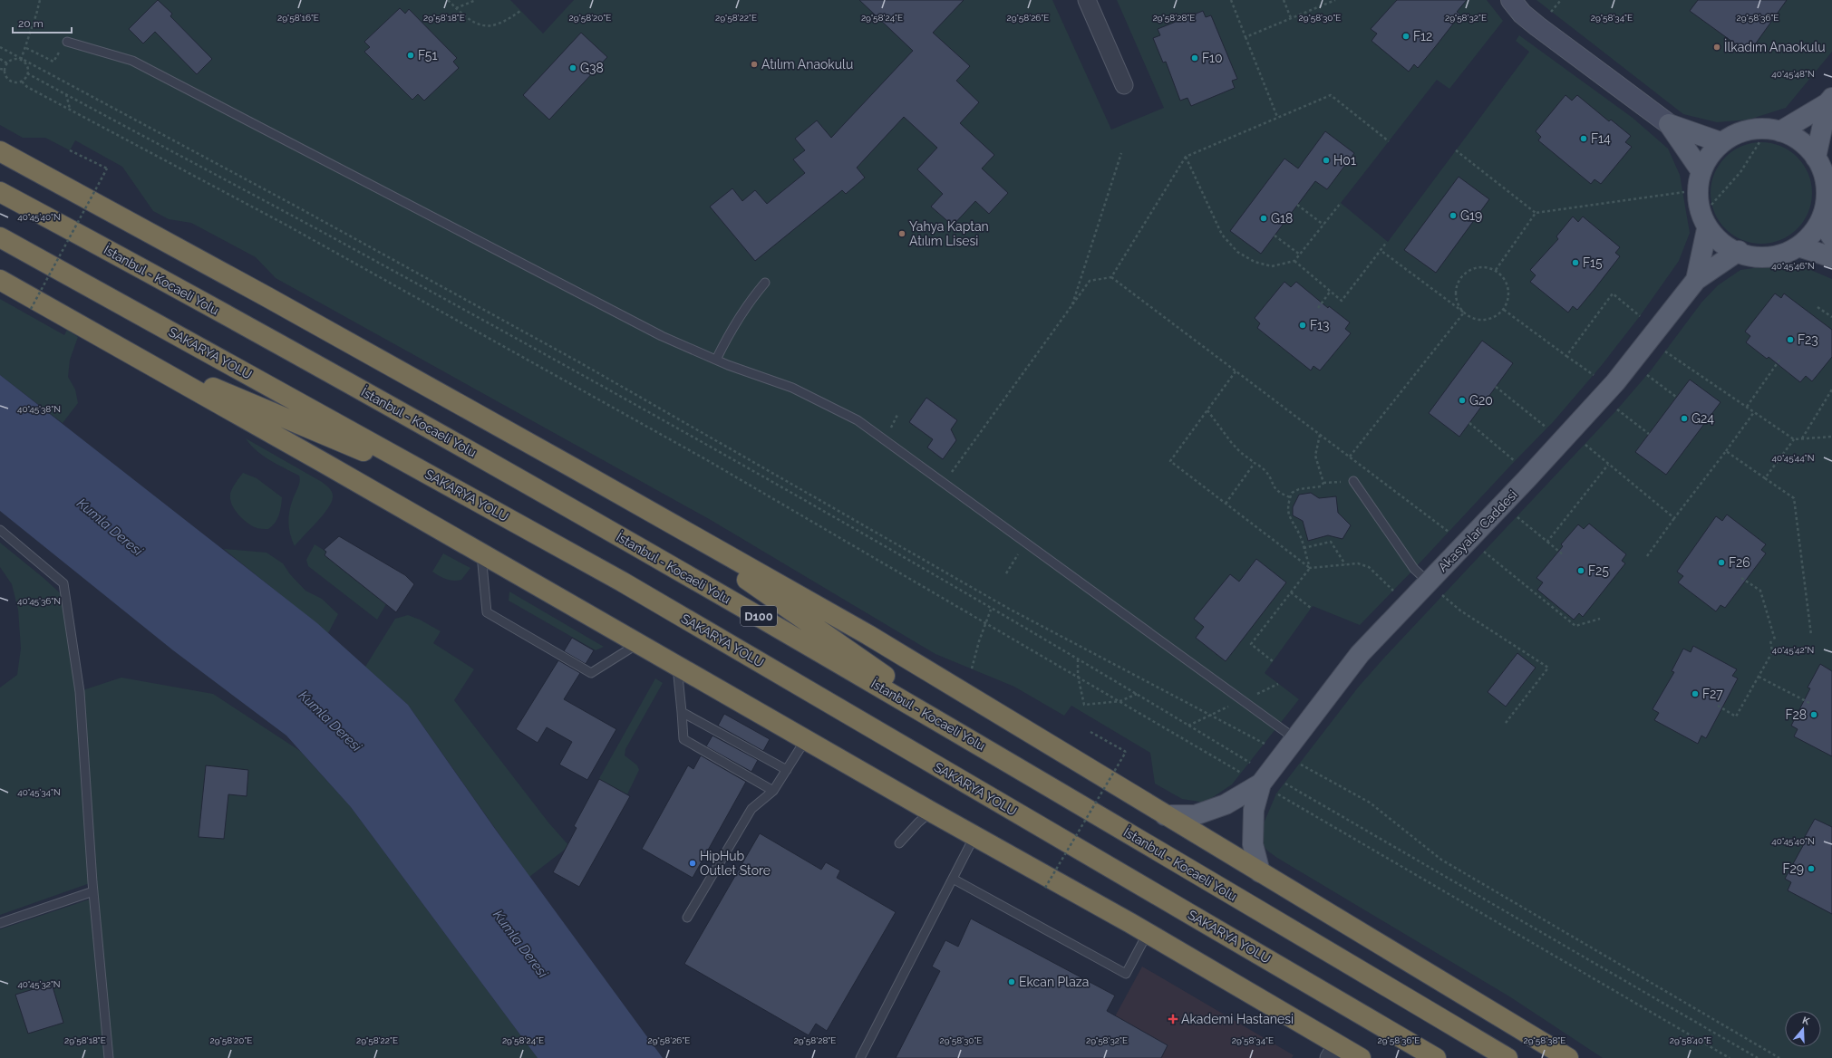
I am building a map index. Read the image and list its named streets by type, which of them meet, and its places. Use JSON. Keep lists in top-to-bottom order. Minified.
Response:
{"streets":{"highway":["İstanbul - Kocaeli Yolu","SAKARYA YOLU","D100"],"main road":["Akasyalar Caddesi"]},"water":["Kumla Deresi"],"places":{"other":["F12","İlkadım Anaokulu","F51","F10","Atılım Anaokulu","G38","F14","H01","G19","G18","Yahya Kaptan Atılım Lisesi","F15","F13","F23","G20","G24","F26","F25","F27","F28","HipHub Outlet Store","F29","Ekcan Plaza"],"health":["Akademi Hastanesi"]},"scale_bar":"20 m","north":"top","coordinates":["29°58'24\"E","29°58'26\"E","29°58'32\"E","29°58'34\"E","29°58'16\"E","29°58'18\"E","29°58'20\"E","29°58'22\"E","29°58'28\"E","29°58'30\"E","29°58'36\"E","40°45'48\"N","40°45'40\"N","40°45'46\"N","40°45'38\"N","40°45'44\"N","40°45'36\"N","40°45'42\"N","40°45'34\"N","40°45'32\"N","29°58'38\"E","29°58'40\"E"]}
